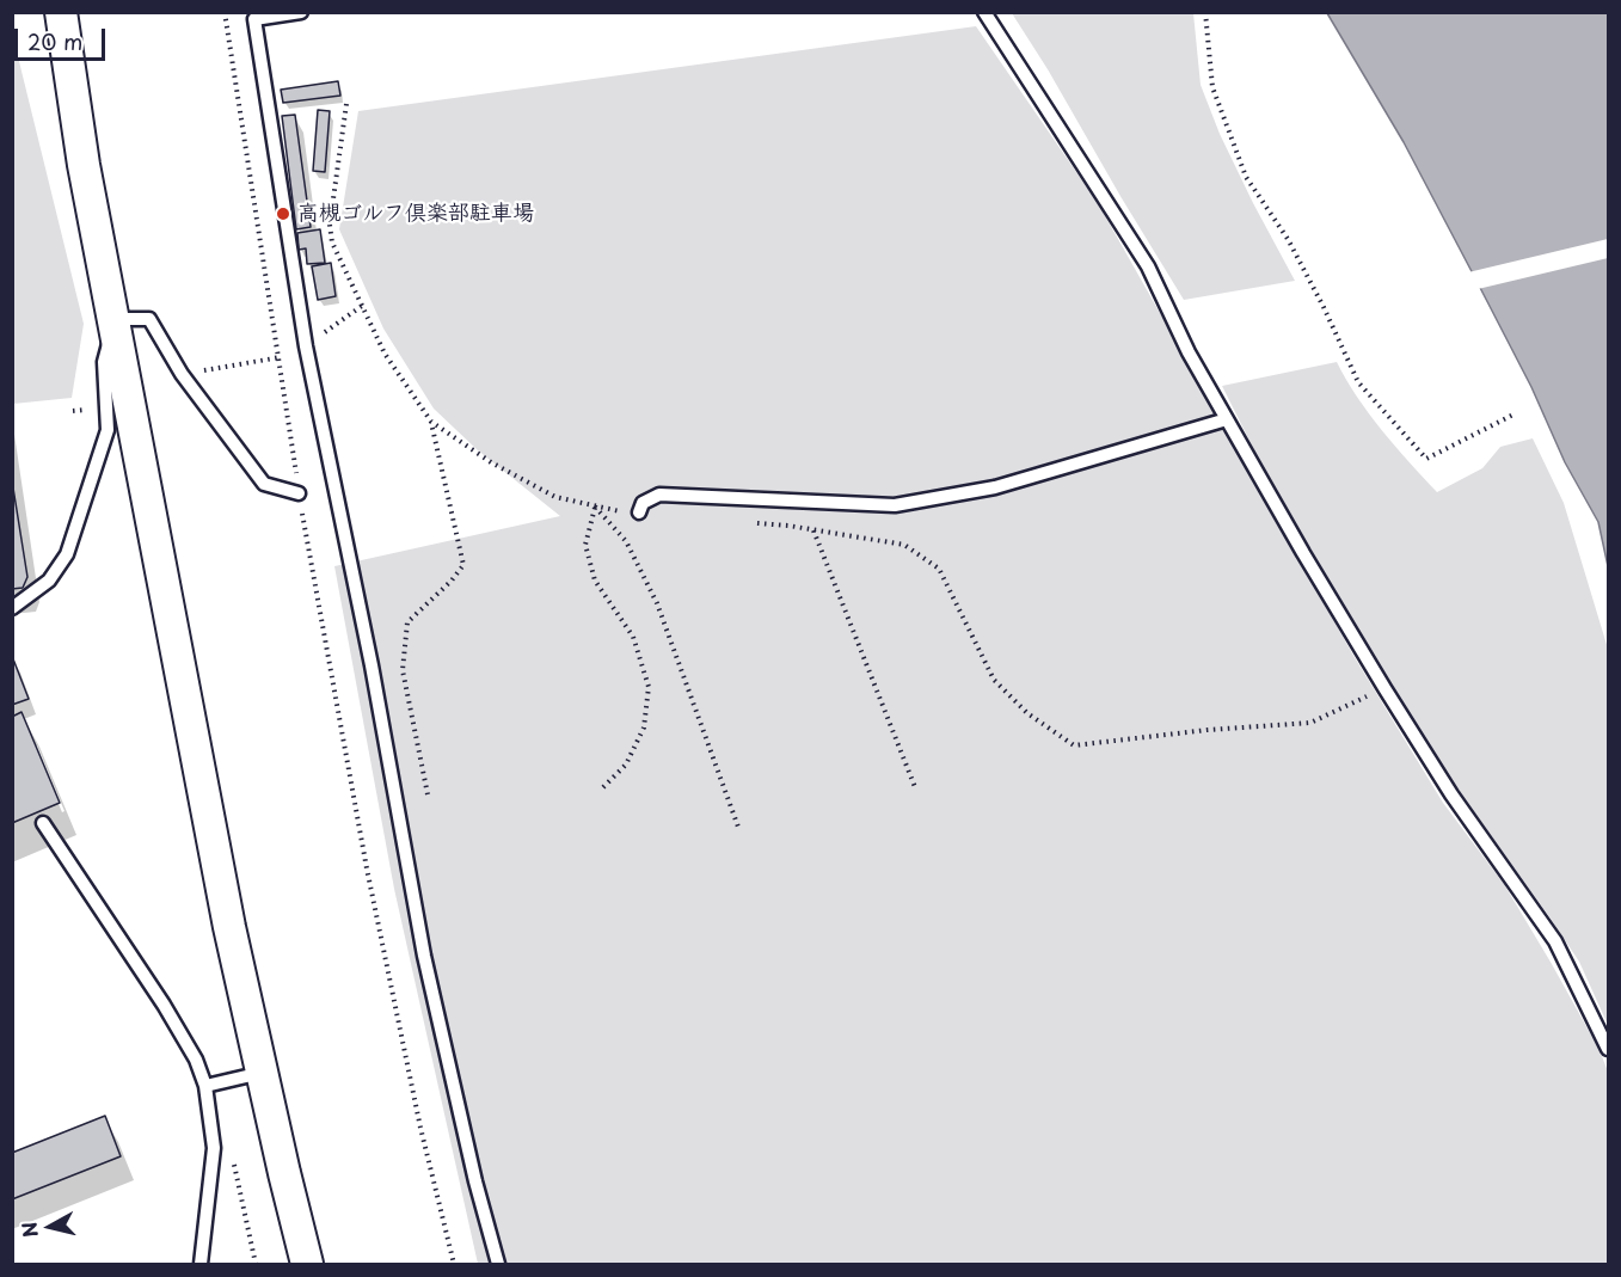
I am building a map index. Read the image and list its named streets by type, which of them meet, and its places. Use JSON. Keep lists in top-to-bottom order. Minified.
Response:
{"places":["高槻ゴルフ倶楽部駐車場"],"scale_bar":"20 m","north":"left"}
